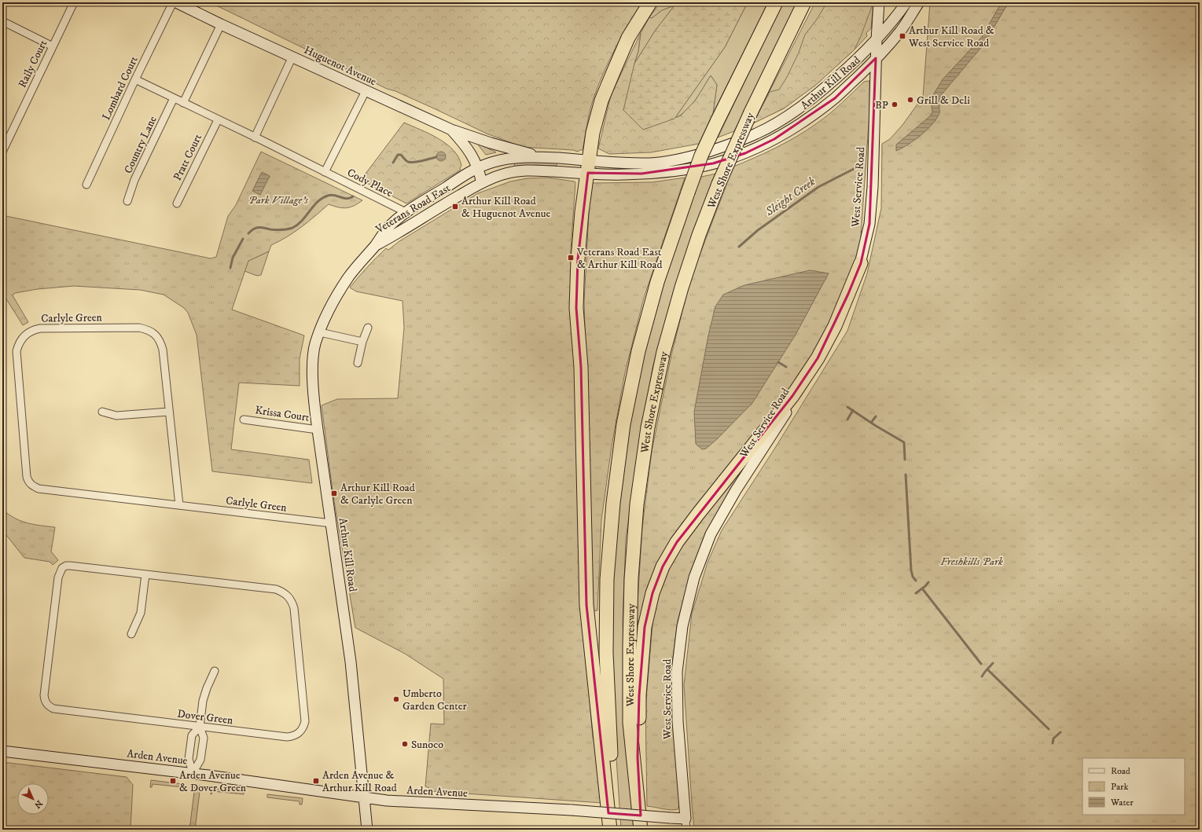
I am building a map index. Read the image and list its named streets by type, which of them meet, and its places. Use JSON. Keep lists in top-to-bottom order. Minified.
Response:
{"streets":{"highway":["West Shore Expressway"],"street":["Raily Court","Huguenot Avenue","Arthur Kill Road","Lombard Court","Country Lane","Pratt Court","Cody Place","West Service Road","Veterans Road East","Carlyle Green","Krissa Court","Dover Green","Arden Avenue"]},"crossings":[["Huguenot Avenue","Veterans Road East"],["Arthur Kill Road","West Service Road"],["Arthur Kill Road","Veterans Road East"],["Arthur Kill Road","Carlyle Green"],["Arthur Kill Road","Krissa Court"],["Arthur Kill Road","Arden Avenue"],["Lombard Court","Cody Place"],["Country Lane","Cody Place"],["Pratt Court","Cody Place"],["Cody Place","Veterans Road East"],["West Service Road","Arden Avenue"]],"water":["Sleight Creek"],"parks":["Park Village's","Freshkills Park"],"places":{"transit":["Arthur Kill Road & West Service Road","Arthur Kill Road & Huguenot Avenue","Veterans Road East & Arthur Kill Road","Arthur Kill Road & Carlyle Green","Arden Avenue & Dover Green","Arden Avenue & Arthur Kill Road"],"other":["Grill & Deli","BP","Umberto Garden Center","Sunoco"]},"legend":["Road","Park","Water"],"north":"bottom right"}
